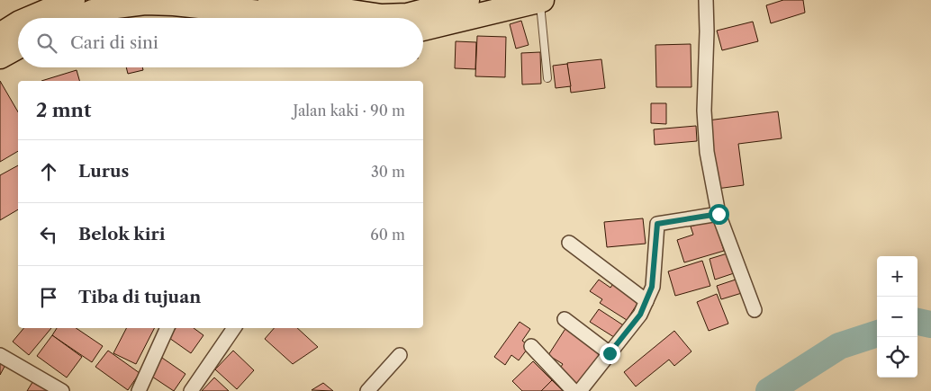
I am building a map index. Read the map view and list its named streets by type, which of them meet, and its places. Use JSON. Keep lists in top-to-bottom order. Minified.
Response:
{"page":{"search":"Cari di sini","heading":["2 mnt","Jalan kaki · 90 m"],"list":[["Lurus","30 m"],["Belok kiri","60 m"],"Tiba di tujuan"],"map_buttons":["+","−"]}}
